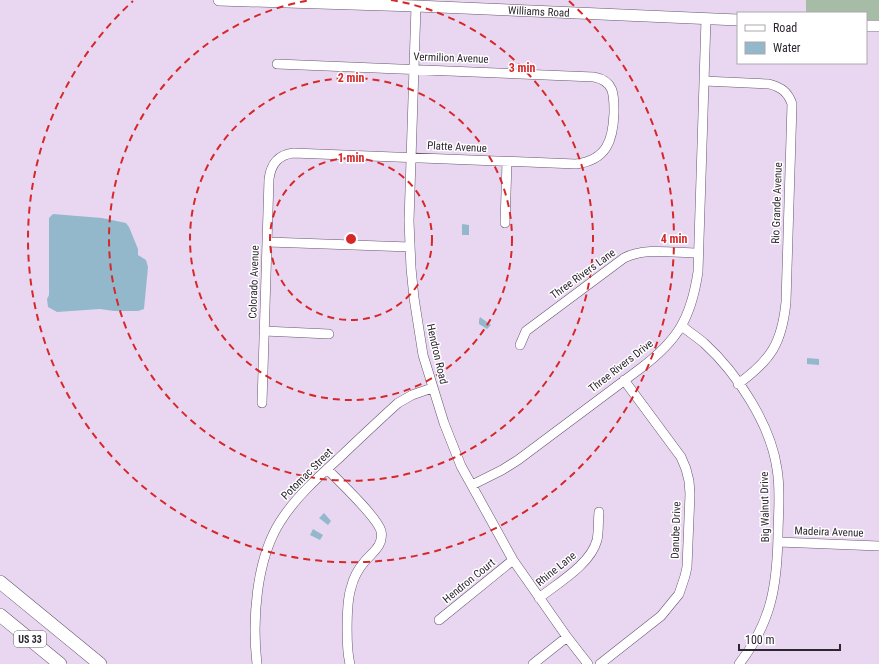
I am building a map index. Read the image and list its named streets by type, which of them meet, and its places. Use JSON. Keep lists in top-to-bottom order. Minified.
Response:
{"streets":{"highway":["US 33"],"main road":["Williams Road"],"street":["Vermilion Avenue","Platte Avenue","Rio Grande Avenue","Three Rivers Lane","Colorado Avenue","Hendron Road","Three Rivers Drive","Potomac Street","Big Walnut Drive","Danube Drive","Madeira Avenue","Rhine Lane","Hendron Court"]},"crossings":[["Williams Road","Hendron Road"],["Williams Road","Three Rivers Drive"],["Vermilion Avenue","Platte Avenue"],["Vermilion Avenue","Hendron Road"],["Platte Avenue","Colorado Avenue"],["Platte Avenue","Hendron Road"],["Rio Grande Avenue","Three Rivers Drive"],["Rio Grande Avenue","Big Walnut Drive"],["Three Rivers Lane","Three Rivers Drive"],["Hendron Road","Three Rivers Drive"],["Hendron Road","Potomac Street"],["Hendron Road","Rhine Lane"],["Hendron Road","Hendron Court"],["Three Rivers Drive","Big Walnut Drive"],["Three Rivers Drive","Danube Drive"],["Big Walnut Drive","Madeira Avenue"]],"legend":["Road","Water"],"scale_bar":"100 m","rings":["3 min","2 min","1 min","4 min"]}
